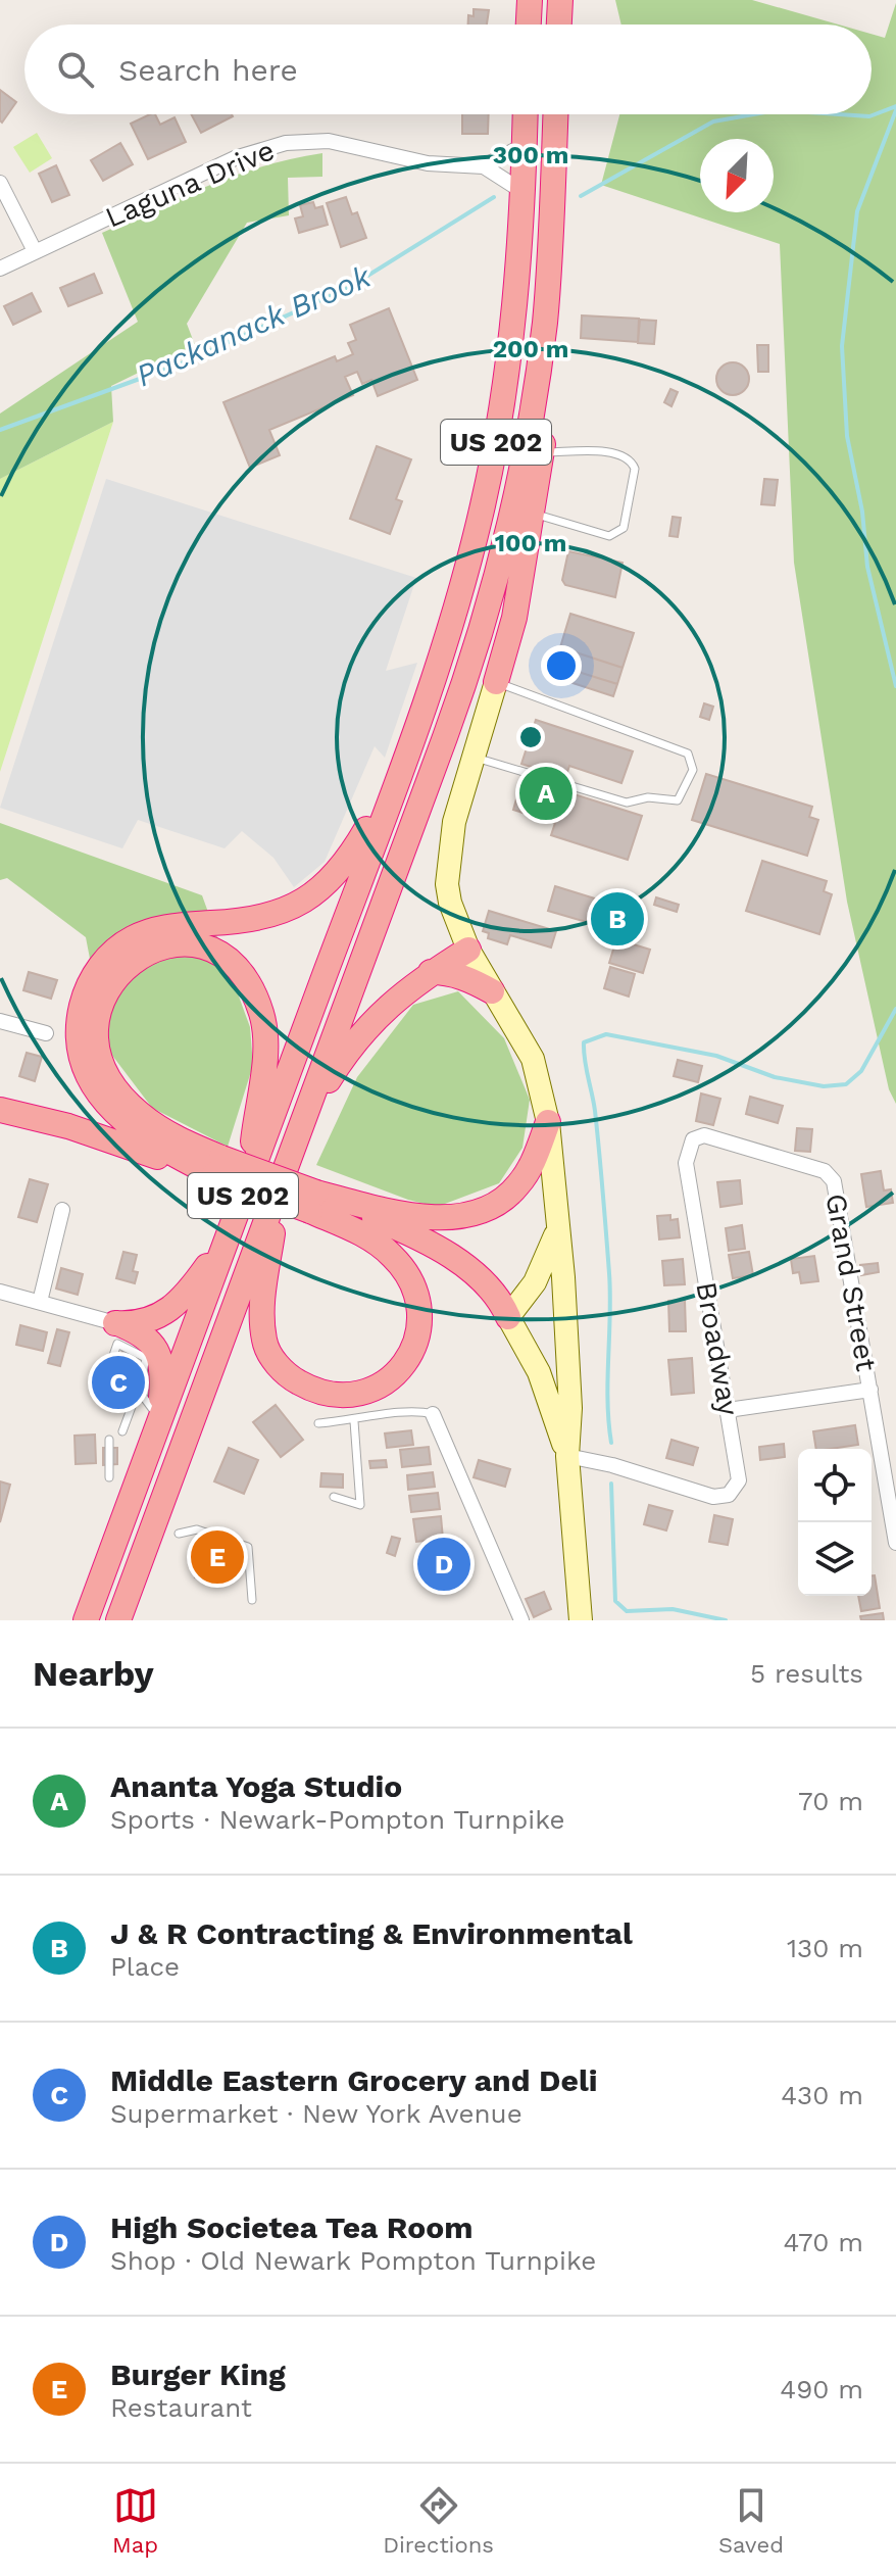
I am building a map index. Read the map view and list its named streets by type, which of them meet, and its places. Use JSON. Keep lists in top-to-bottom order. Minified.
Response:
{"streets":{"highway":["US 202"],"street":["Laguna Drive","Grand Street","Broadway"]},"crossings":[["Laguna Drive","US 202"],["Grand Street","Broadway"]],"water":["Packanack Brook"],"north":"bottom left","page":{"search":"Search here","pins":["A","B","C","E","D"],"heading":["Nearby","5 results"],"list":[{"mark":"A","name":"Ananta Yoga Studio","note":"Sports · Newark-Pompton Turnpike","value":"70 m"},{"mark":"B","name":"J & R Contracting & Environmental","note":"Place","value":"130 m"},{"mark":"C","name":"Middle Eastern Grocery and Deli","note":"Supermarket · New York Avenue","value":"430 m"},{"mark":"D","name":"High Societea Tea Room","note":"Shop · Old Newark Pompton Turnpike","value":"470 m"},{"mark":"E","name":"Burger King","note":"Restaurant","value":"490 m"}],"nav":["Map","Directions","Saved"]},"rings":["300 m","200 m","100 m"]}
